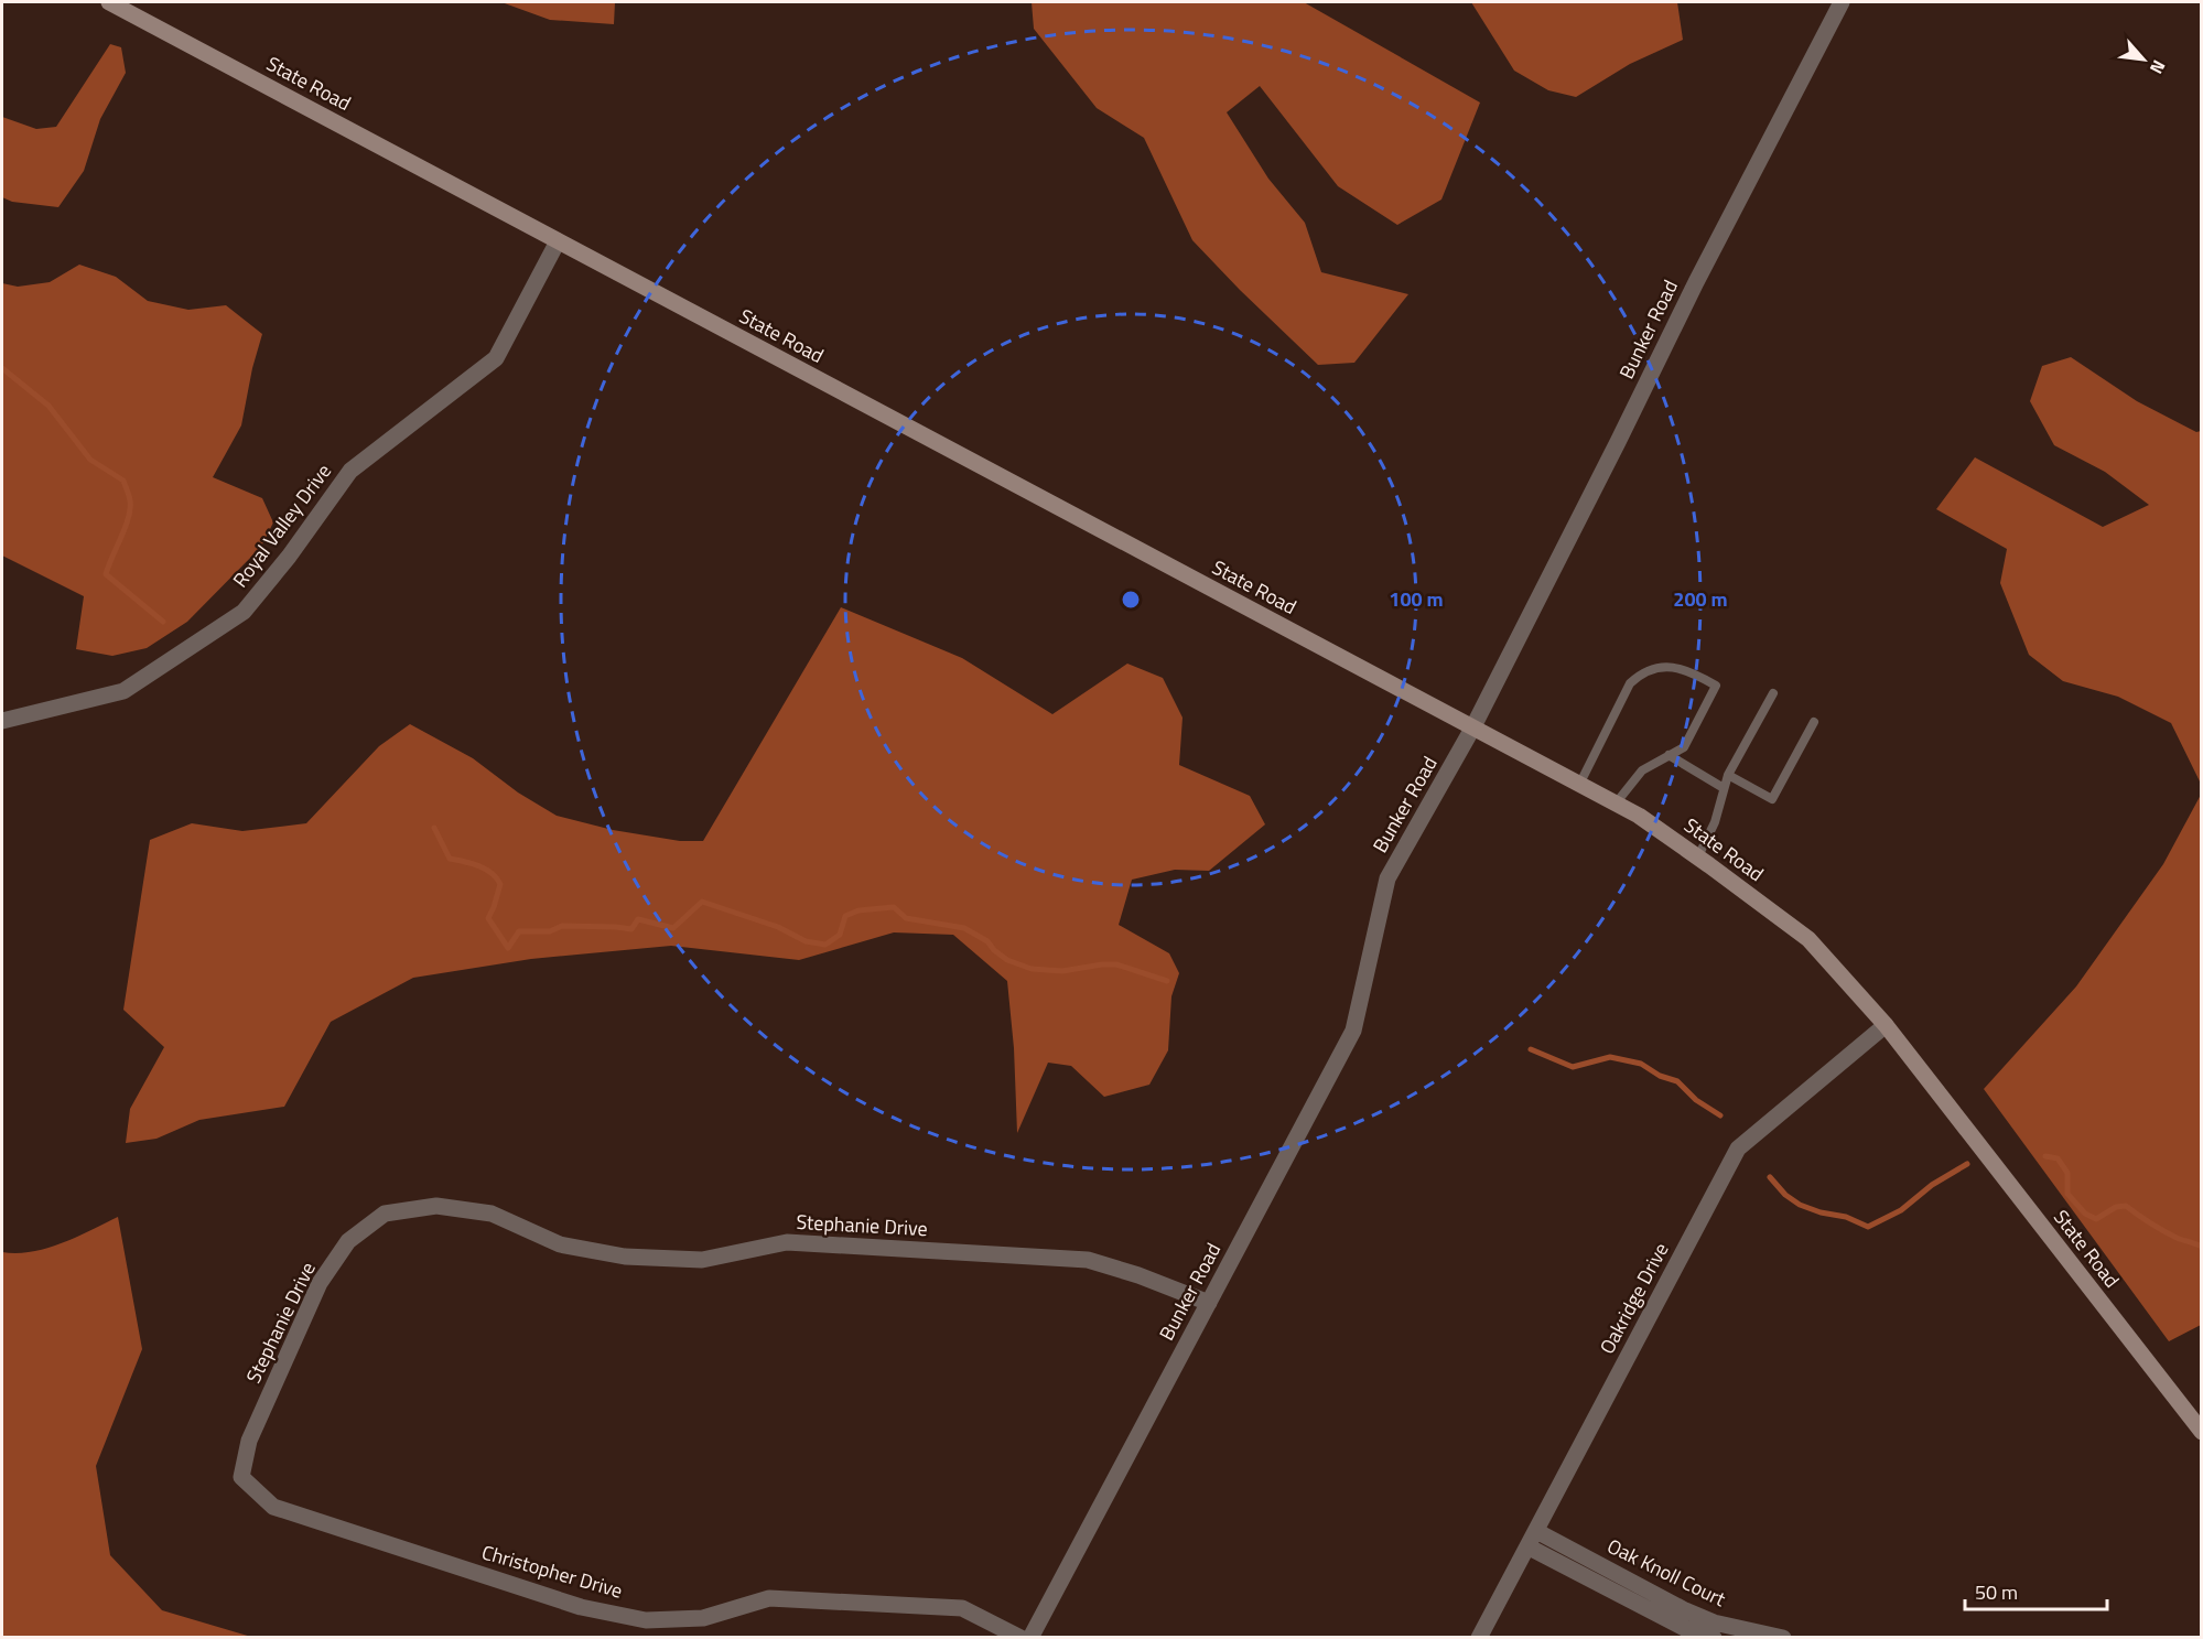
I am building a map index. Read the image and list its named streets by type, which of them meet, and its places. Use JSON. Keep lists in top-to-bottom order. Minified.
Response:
{"streets":{"main road":["State Road"],"street":["Bunker Road","Royal Valley Drive","Stephanie Drive","Oakridge Drive","Christopher Drive","Oak Knoll Court"]},"crossings":[["State Road","Bunker Road"],["State Road","Royal Valley Drive"],["State Road","Oakridge Drive"],["Bunker Road","Stephanie Drive"],["Stephanie Drive","Christopher Drive"],["Oakridge Drive","Oak Knoll Court"]],"scale_bar":"50 m","north":"bottom right","rings":["100 m","200 m"]}
